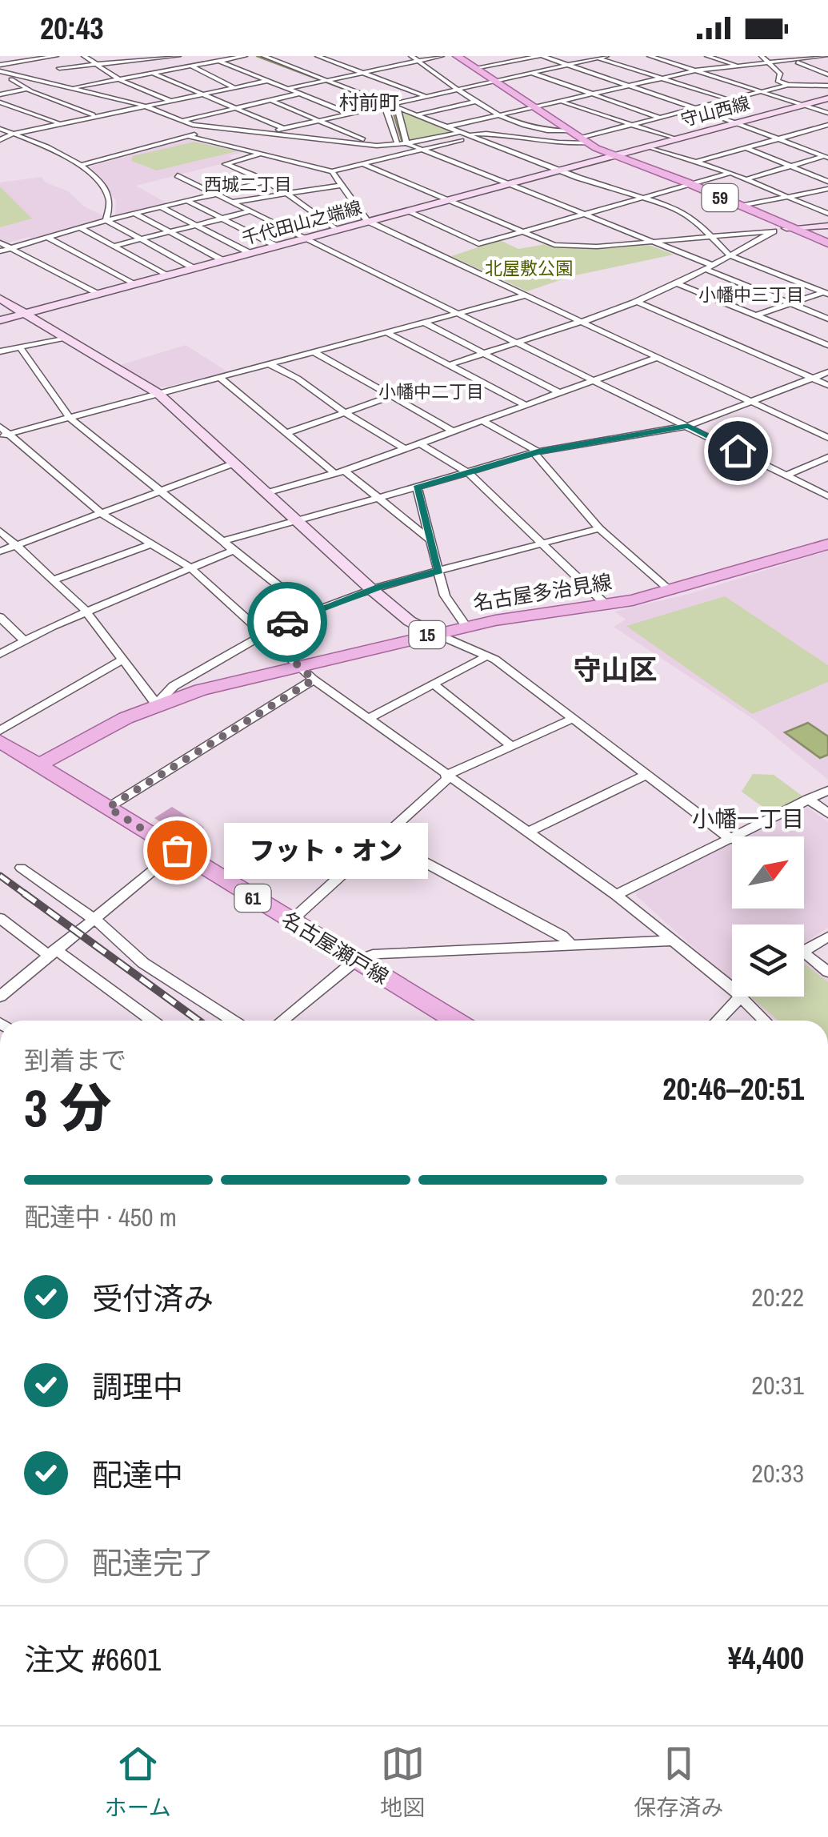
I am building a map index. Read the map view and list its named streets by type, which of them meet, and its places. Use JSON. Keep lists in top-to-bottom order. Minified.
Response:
{"streets":{"main road":["59","名古屋多治見線","15","61","名古屋瀬戸線"],"street":["守山西線","千代田山之端線"]},"crossings":[["守山西線","59"],["守山西線","千代田山之端線"],["59","千代田山之端線"],["名古屋多治見線","名古屋瀬戸線"]],"districts":["村前町","西城二丁目","小幡中三丁目","小幡中二丁目","守山区","小幡一丁目"],"parks":["北屋敷公園"],"places":["フット・オン"],"north":"top right","page":{"status":"20:43","bubble":"フット・オン","heading":["3 分","到着まで","20:46–20:51"],"panel":["注文 #6601","¥4,400"],"bar":"配達中 · 450 m","list":[["受付済み","20:22"],["調理中","20:31"],["配達中","20:33"],"配達完了"],"tabs":["ホーム","地図","保存済み"]}}
